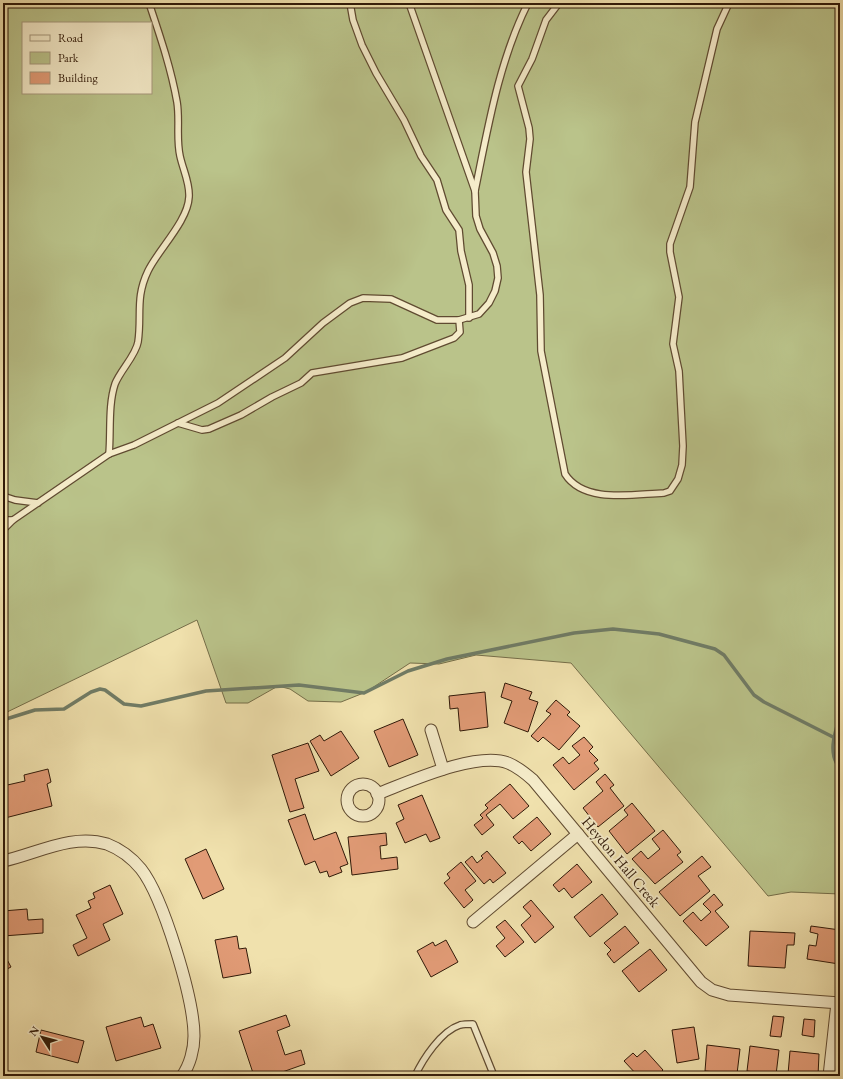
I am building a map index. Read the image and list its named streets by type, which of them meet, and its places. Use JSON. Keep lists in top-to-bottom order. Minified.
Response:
{"streets":{"street":["Heydon Hall Creek"]},"legend":["Road","Park","Building"],"north":"top left"}
